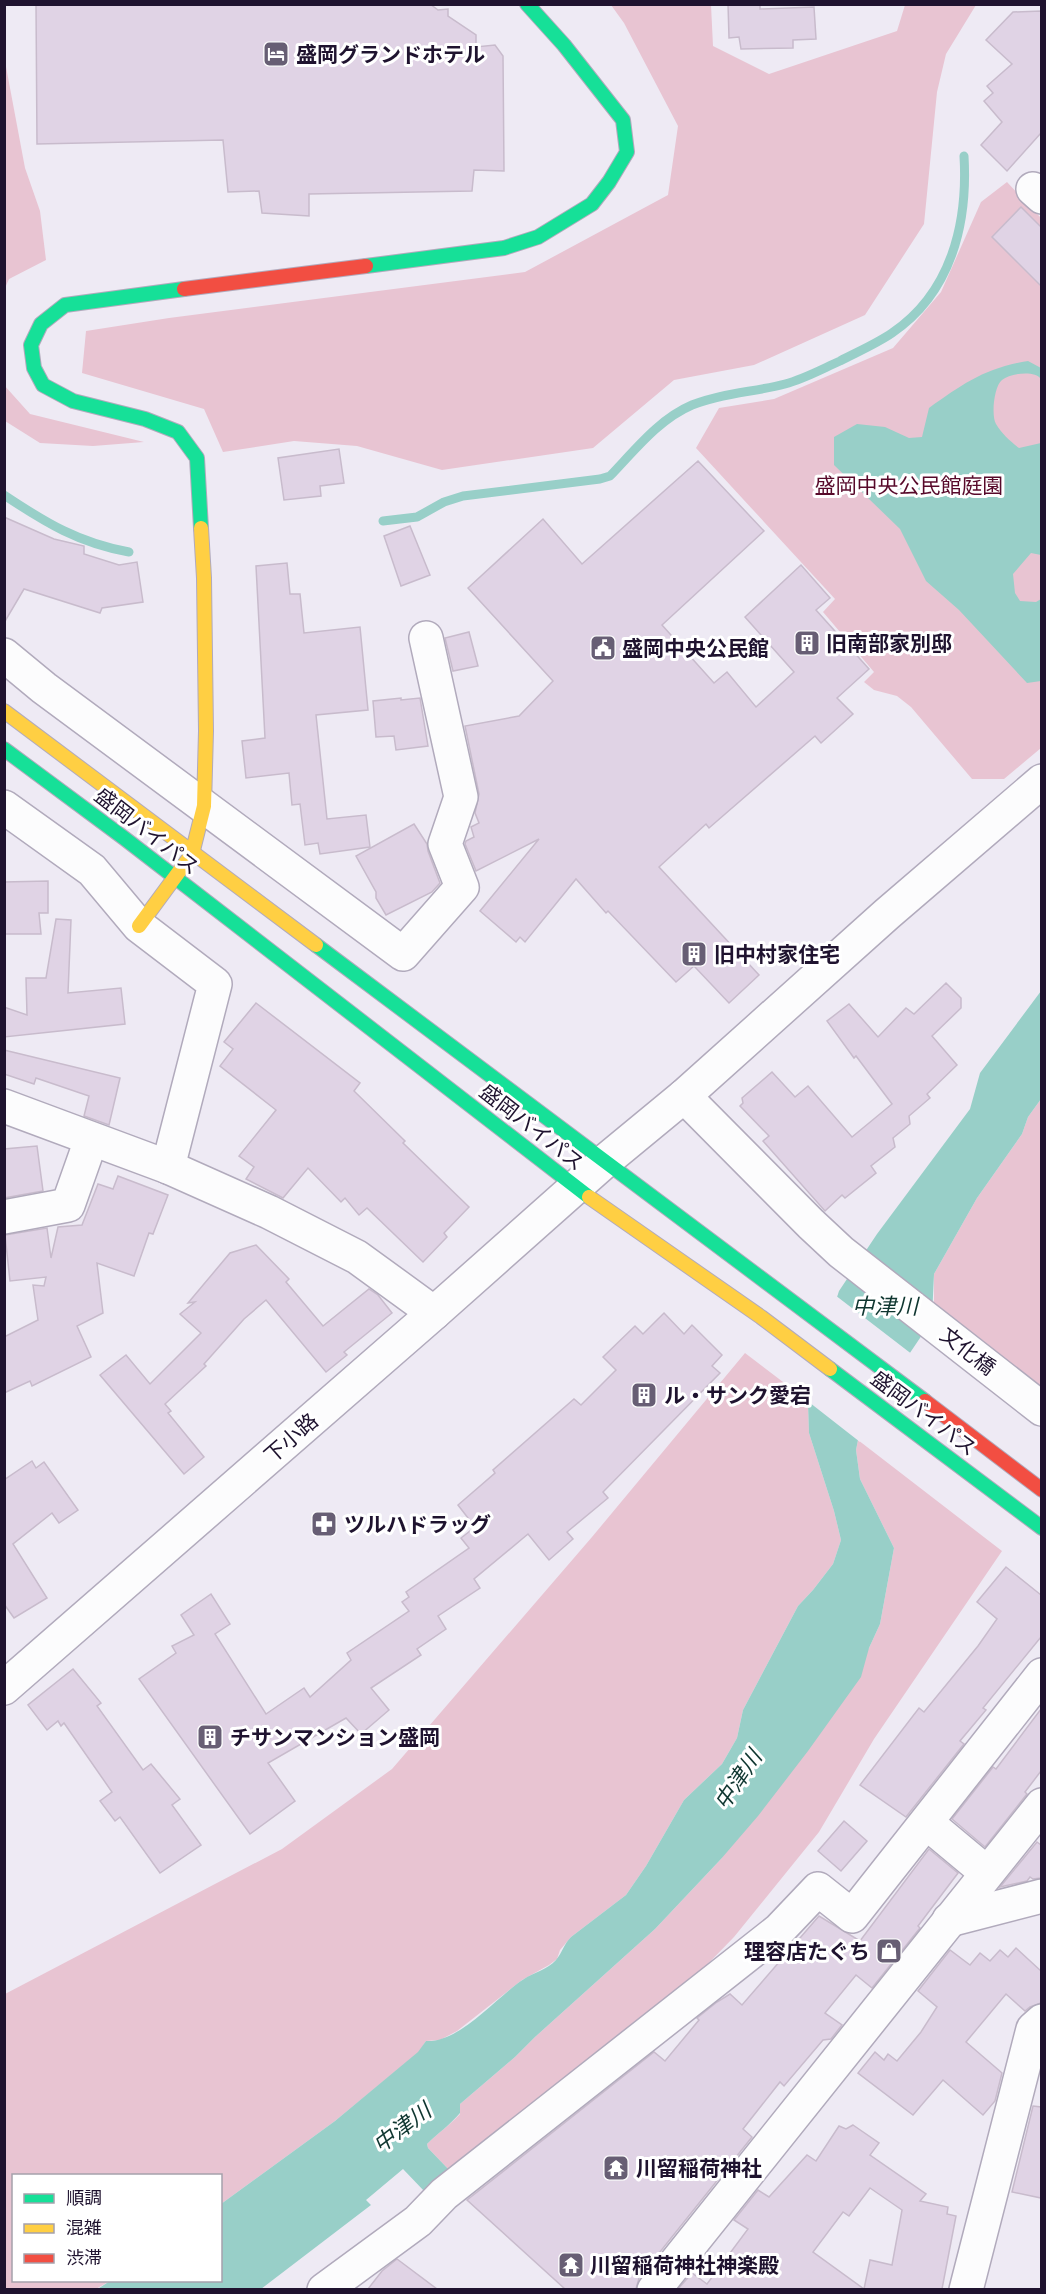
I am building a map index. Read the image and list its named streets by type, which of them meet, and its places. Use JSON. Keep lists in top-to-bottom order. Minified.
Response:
{"streets":{"main road":["盛岡バイパス"],"street":["文化橋","下小路"]},"crossings":[["盛岡バイパス","下小路"],["文化橋","下小路"]],"water":["中津川"],"parks":["盛岡中央公民館庭園"],"places":{"hotel":["盛岡グランドホテル"],"building":["旧南部家別邸","旧中村家住宅","ル・サンク愛宕","チサンマンション盛岡"],"public building":["盛岡中央公民館"],"pharmacy":["ツルハドラッグ"],"shop":["理容店たぐち"],"temple":["川留稲荷神社","川留稲荷神社神楽殿"]},"legend":["順調","混雑","渋滞"]}
